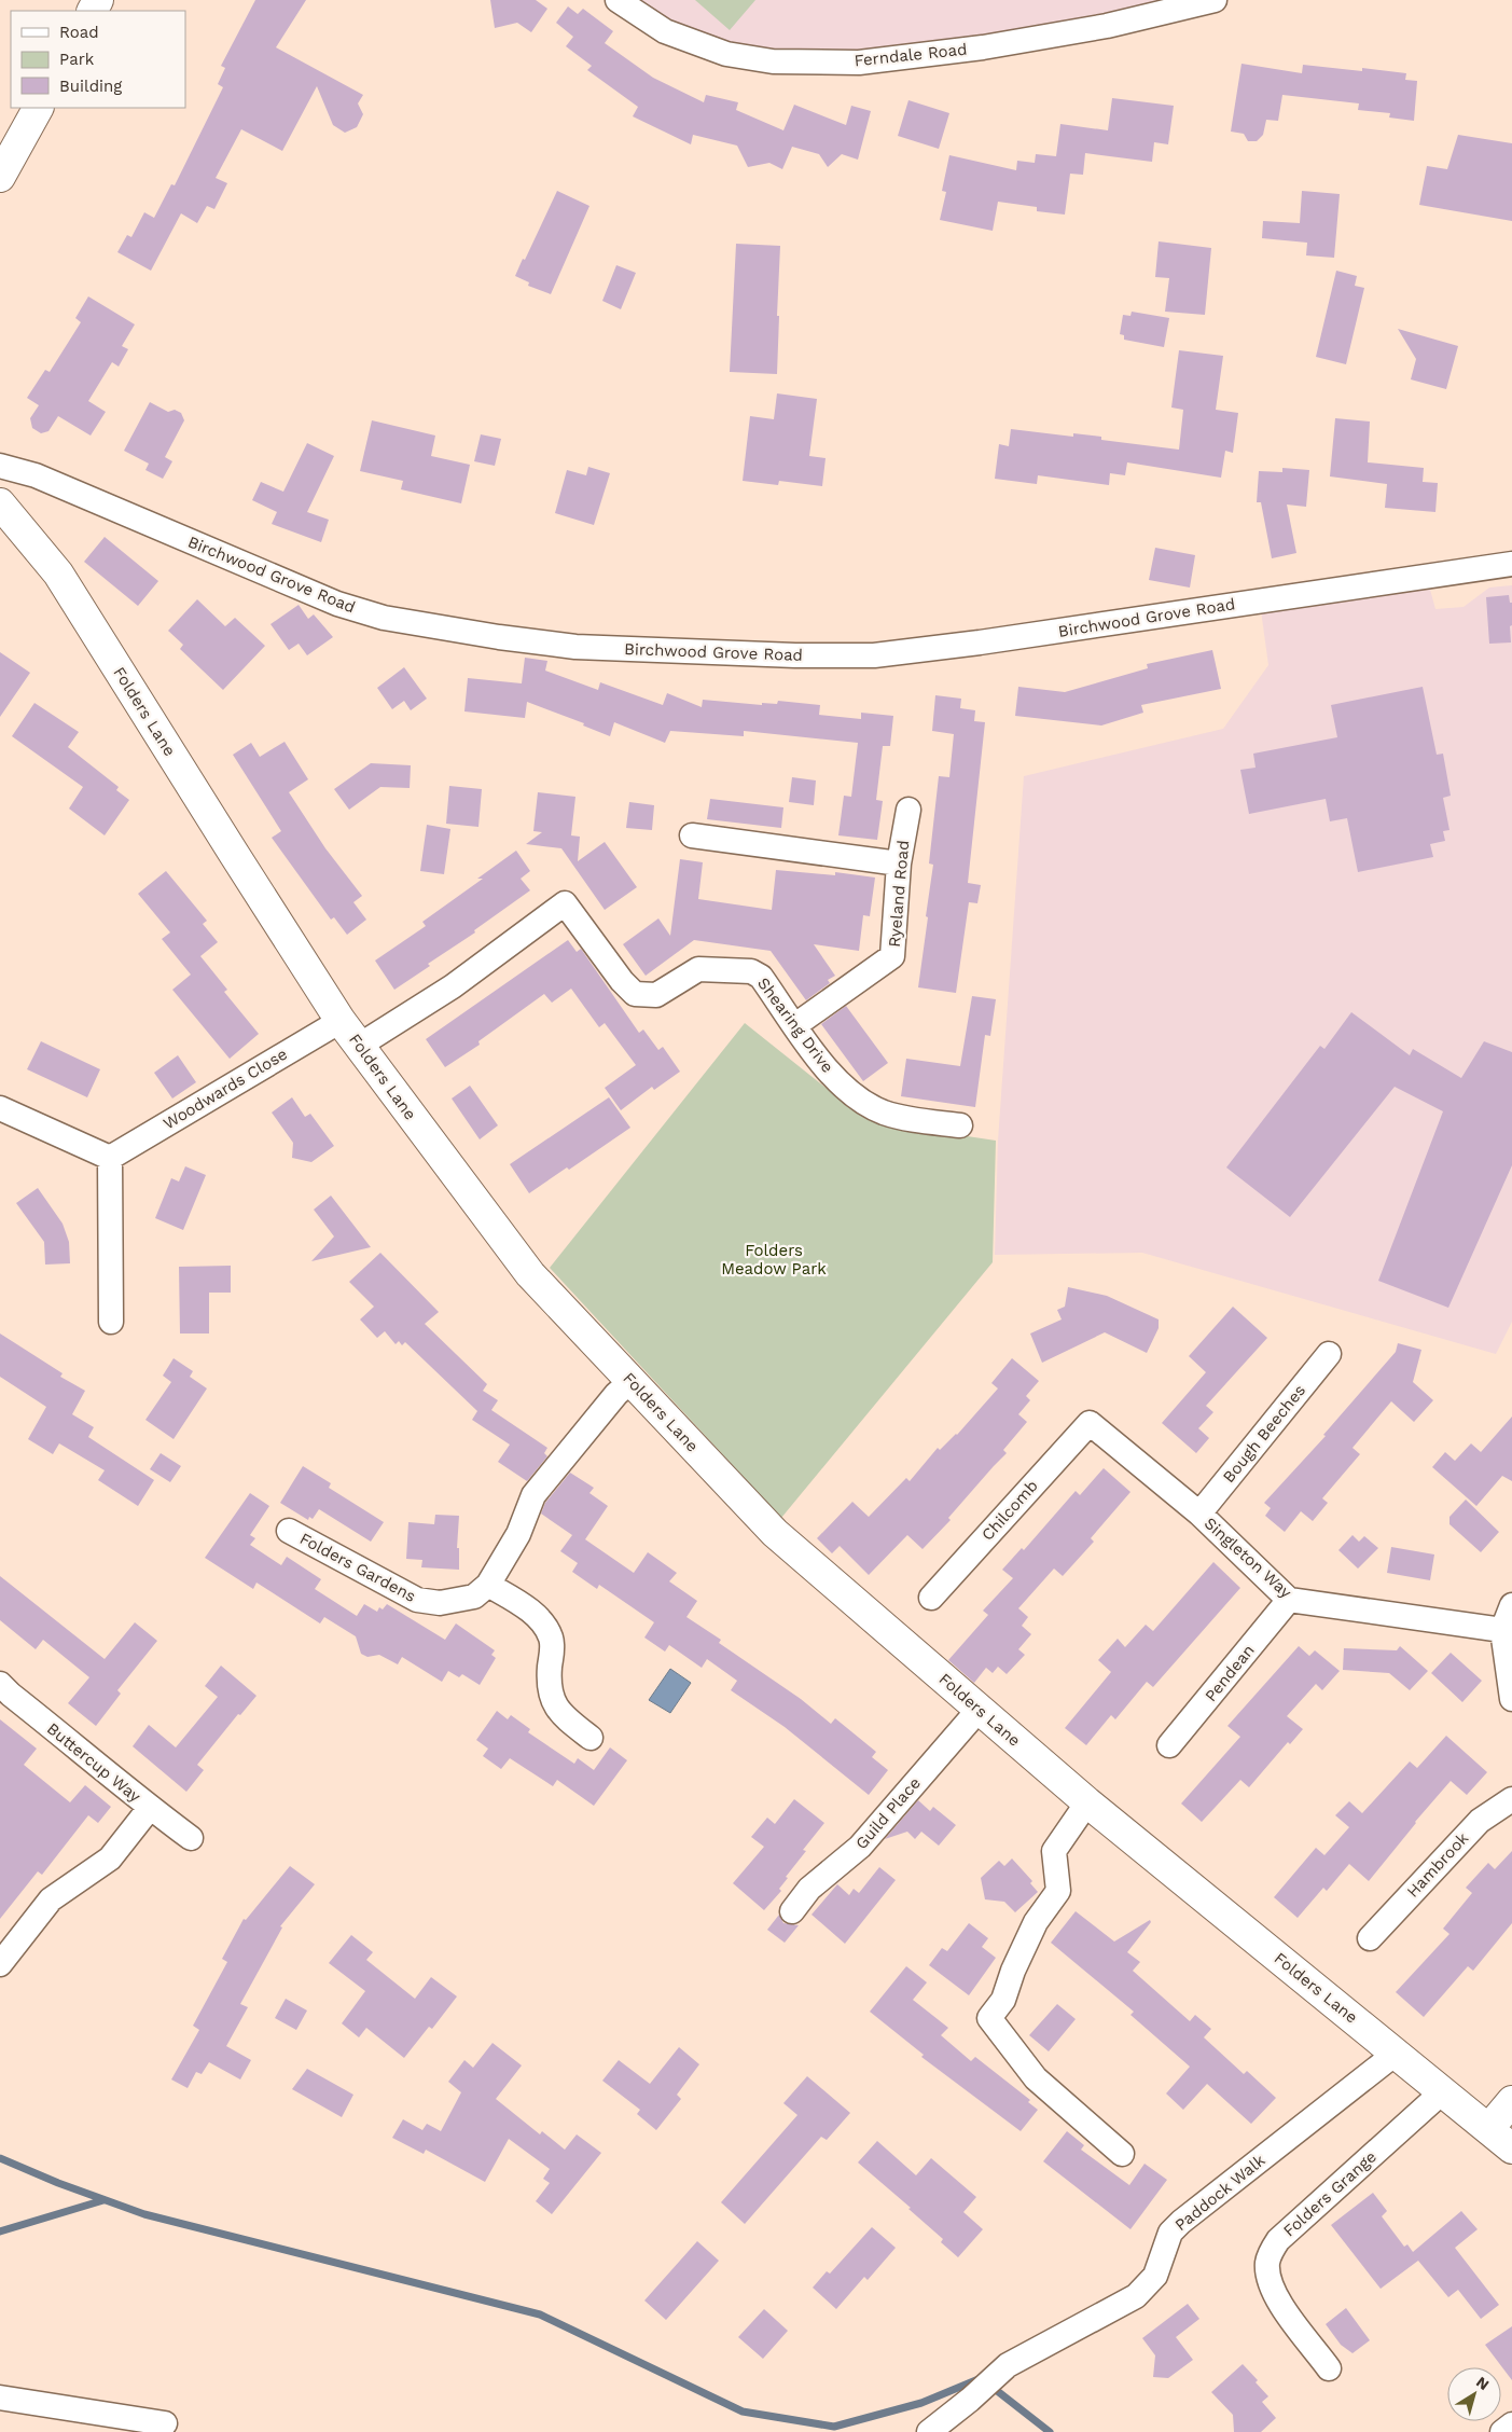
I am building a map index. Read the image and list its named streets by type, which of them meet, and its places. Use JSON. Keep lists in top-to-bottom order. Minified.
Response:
{"streets":{"main road":["Folders Lane"],"street":["Ferndale Road","Birchwood Grove Road","Ryeland Road","Shearing Drive","Woodwards Close","Bough Beeches","Chilcomb","Singleton Way","Folders Gardens","Pendean","Buttercup Way","Guild Place","Hambrook","Paddock Walk","Folders Grange"]},"crossings":[["Folders Lane","Shearing Drive"],["Folders Lane","Woodwards Close"],["Folders Lane","Folders Gardens"],["Folders Lane","Guild Place"],["Folders Lane","Paddock Walk"],["Folders Lane","Folders Grange"],["Ryeland Road","Shearing Drive"],["Bough Beeches","Singleton Way"],["Chilcomb","Singleton Way"],["Singleton Way","Pendean"]],"parks":["Folders Meadow Park"],"legend":["Road","Park","Building"],"north":"top right"}
